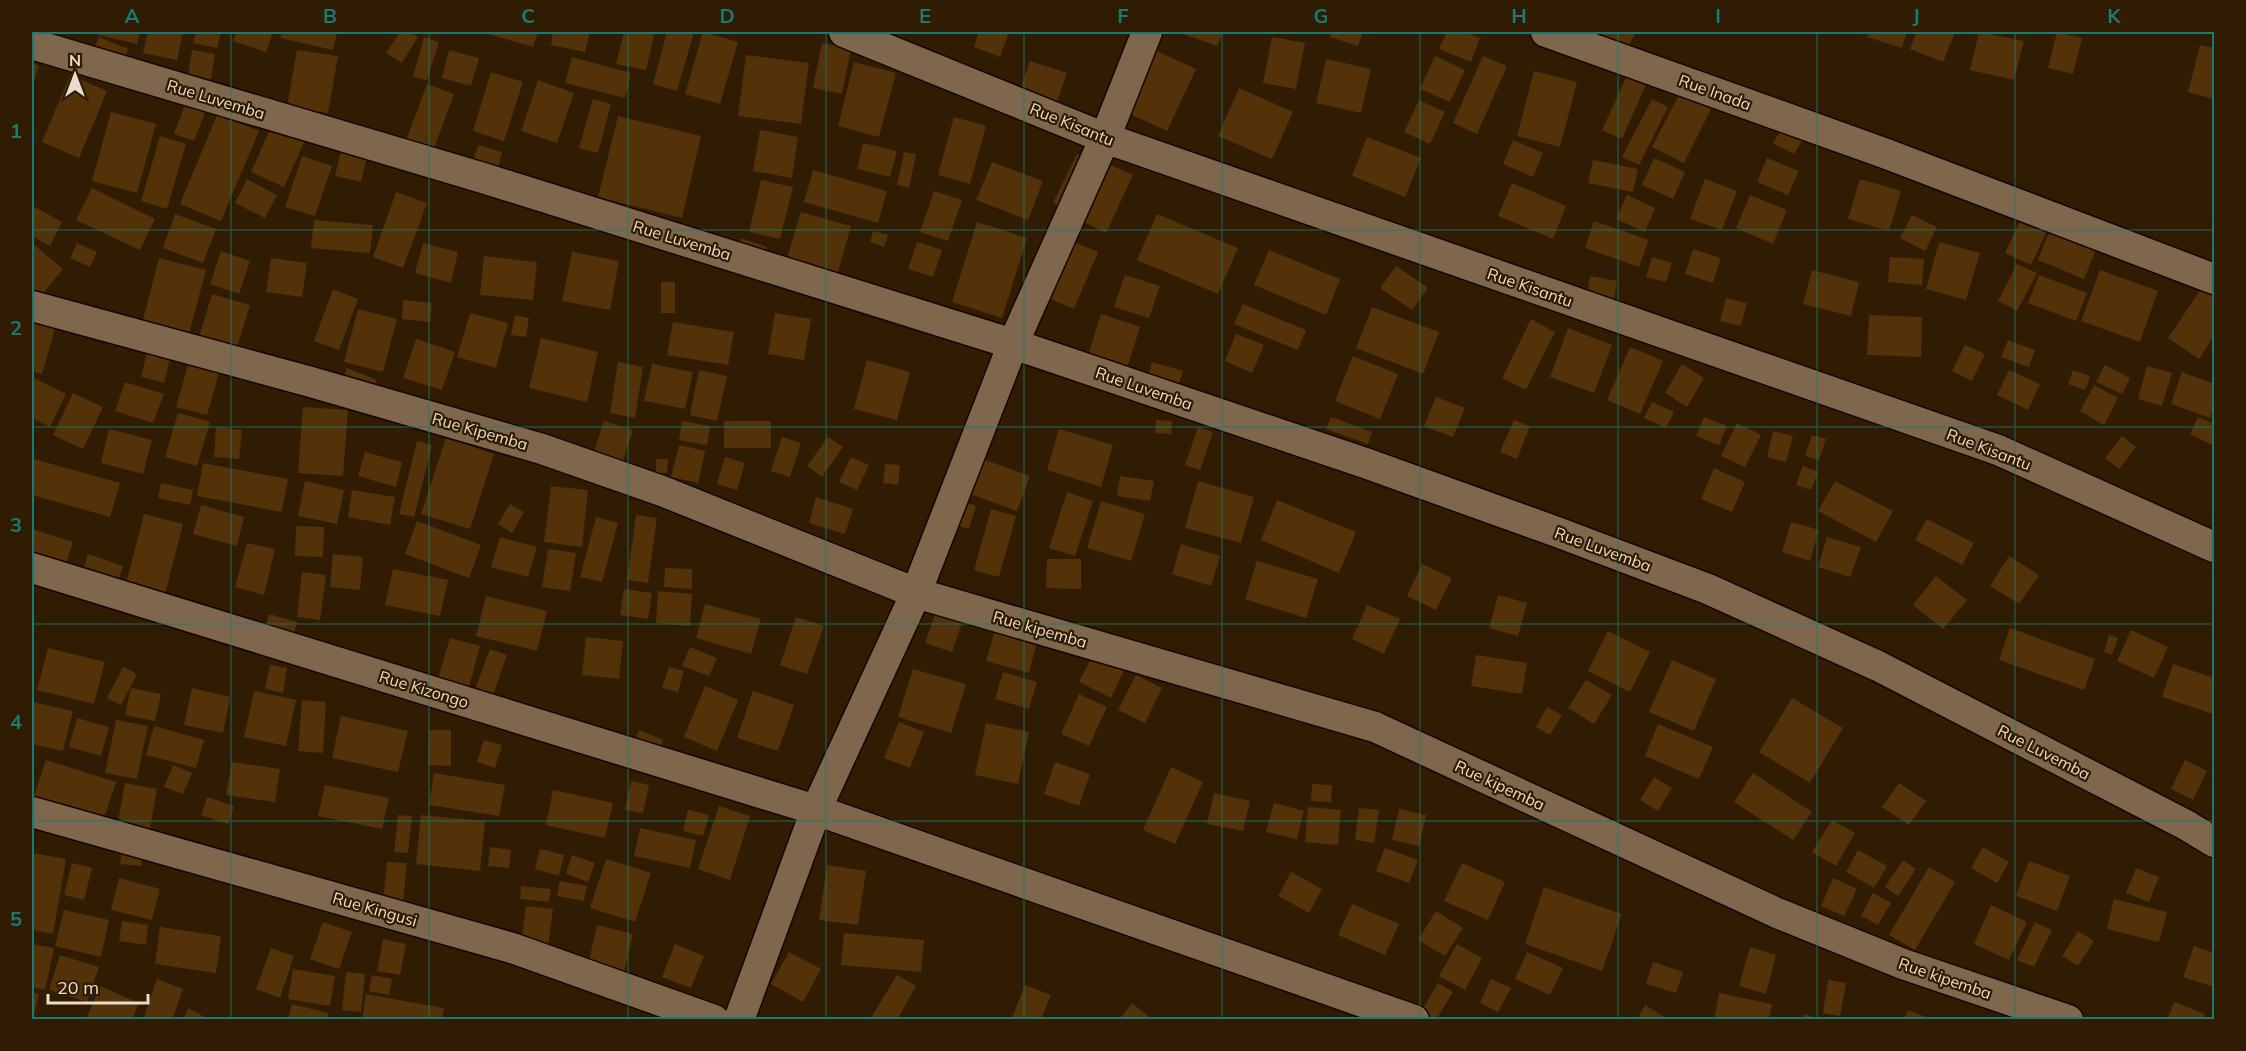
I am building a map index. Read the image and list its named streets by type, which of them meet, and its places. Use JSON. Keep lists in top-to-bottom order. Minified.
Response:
{"streets":{"street":["Rue Inada","Rue Luvemba","Rue Kisantu","Rue Kipemba","Rue kipemba","Rue Kizongo","Rue Kingusi"]},"crossings":[["Rue Kipemba","Rue kipemba"]],"scale_bar":"20 m","north":"top","grid":{"columns":["A","B","C","D","E","F","G","H","I","J","K"],"rows":["1","2","3","4","5"]}}
